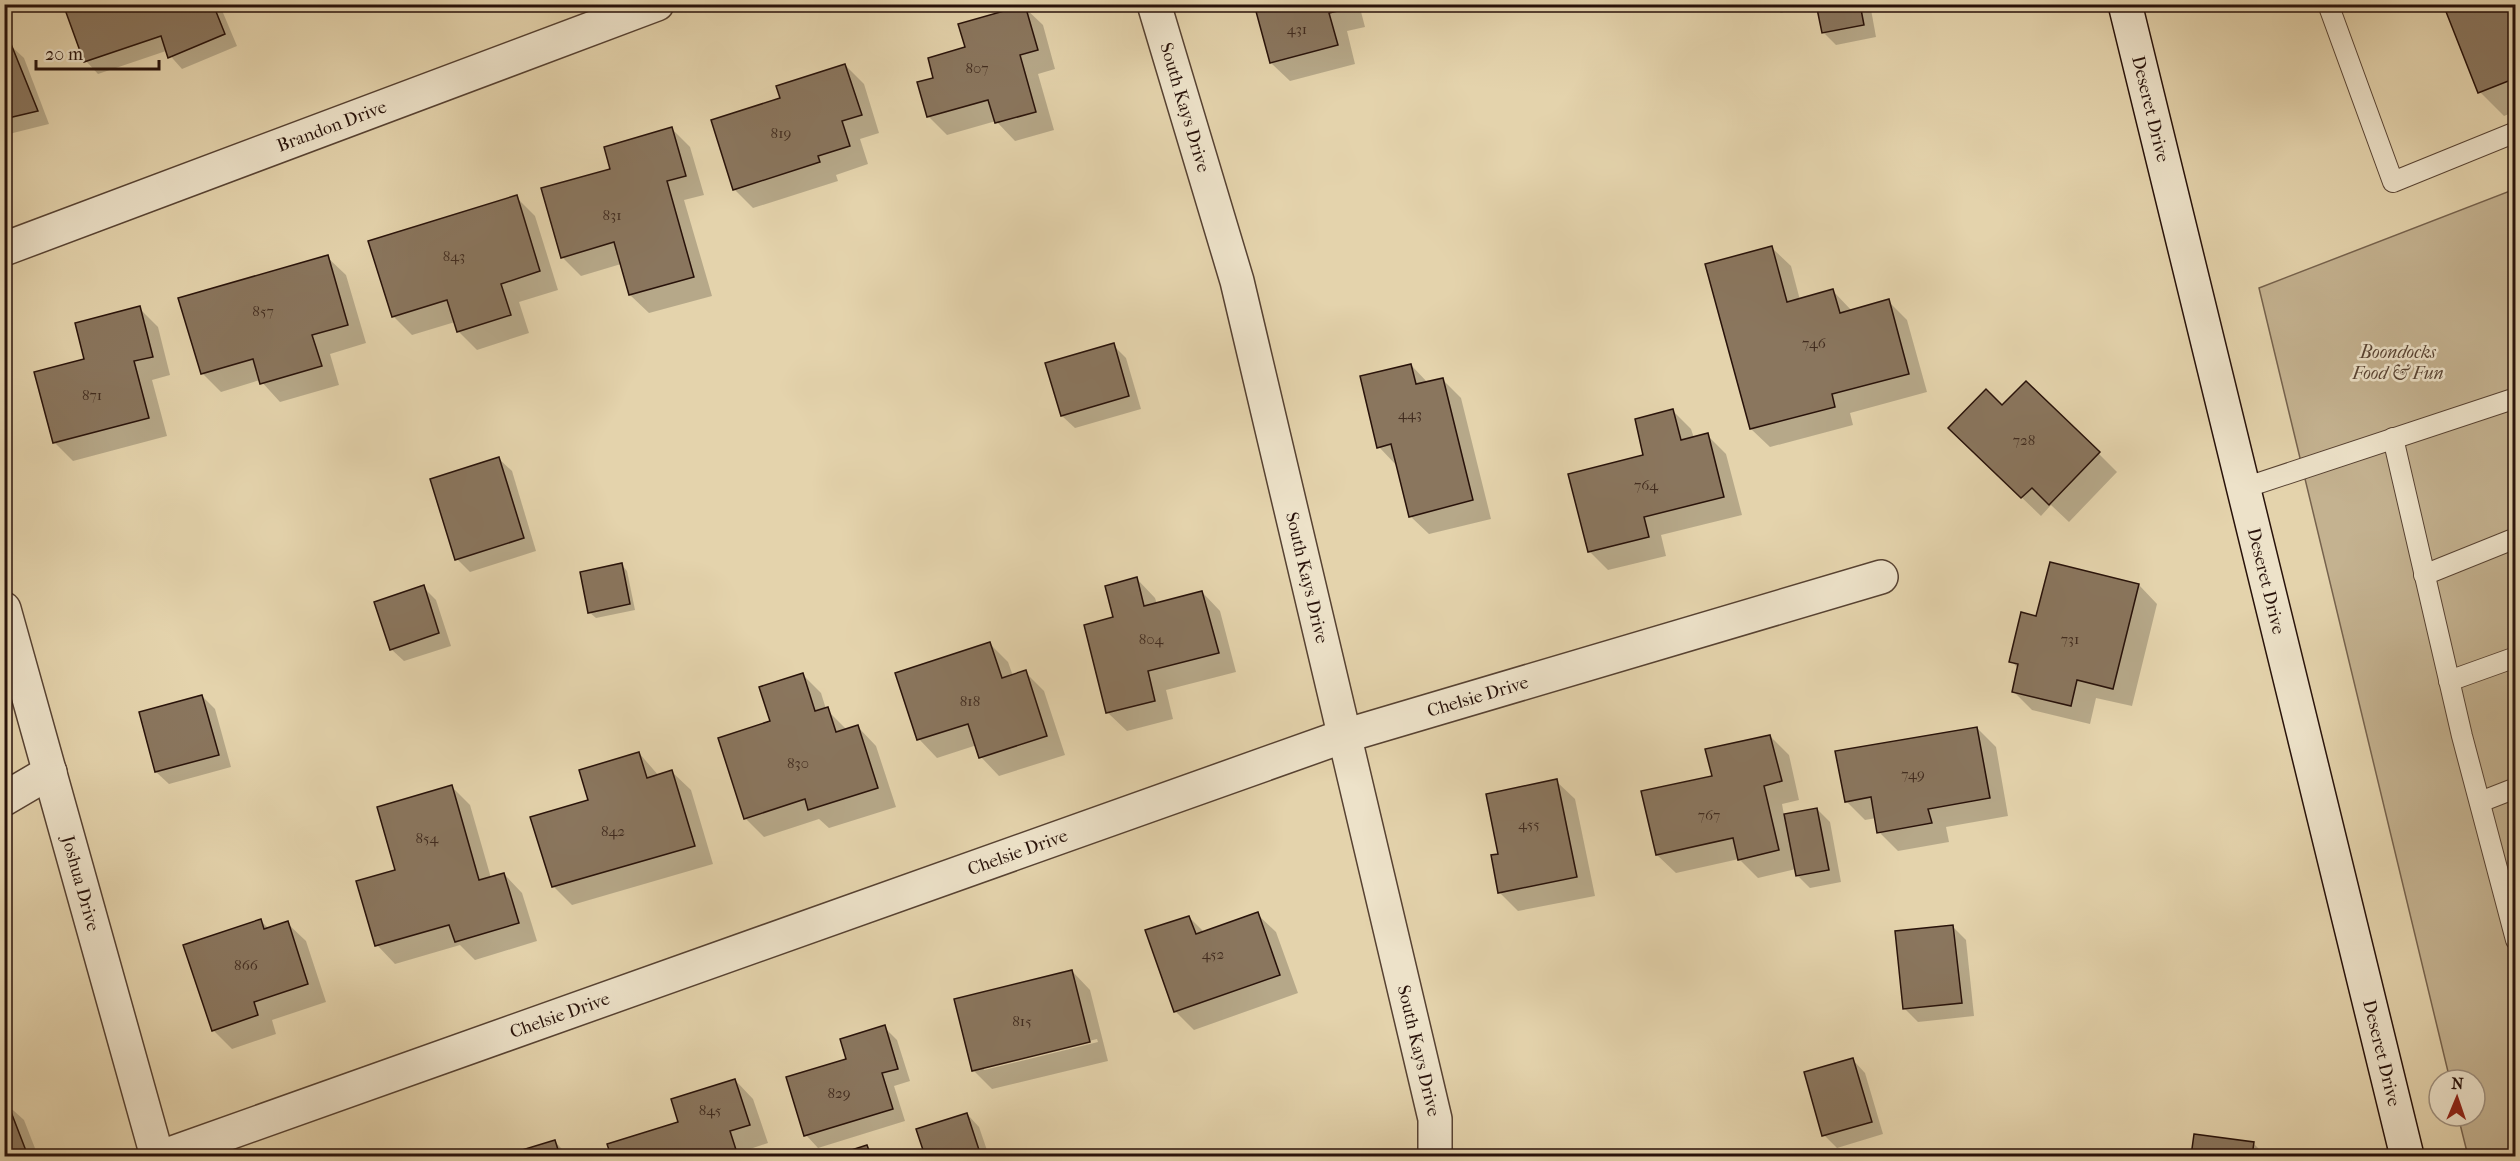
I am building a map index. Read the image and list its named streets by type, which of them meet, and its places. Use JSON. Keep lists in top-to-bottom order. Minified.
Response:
{"streets":{"street":["South Kays Drive","Deseret Drive","Brandon Drive","Chelsie Drive","Joshua Drive"]},"crossings":[["South Kays Drive","Chelsie Drive"]],"parks":["Boondocks Food & Fun"],"house_numbers":["431","807","819","831","843","857","746","871","443","728","764","804","731","818","830","749","767","455","842","854","452","866","815","829","845"],"scale_bar":"20 m","north":"top"}
